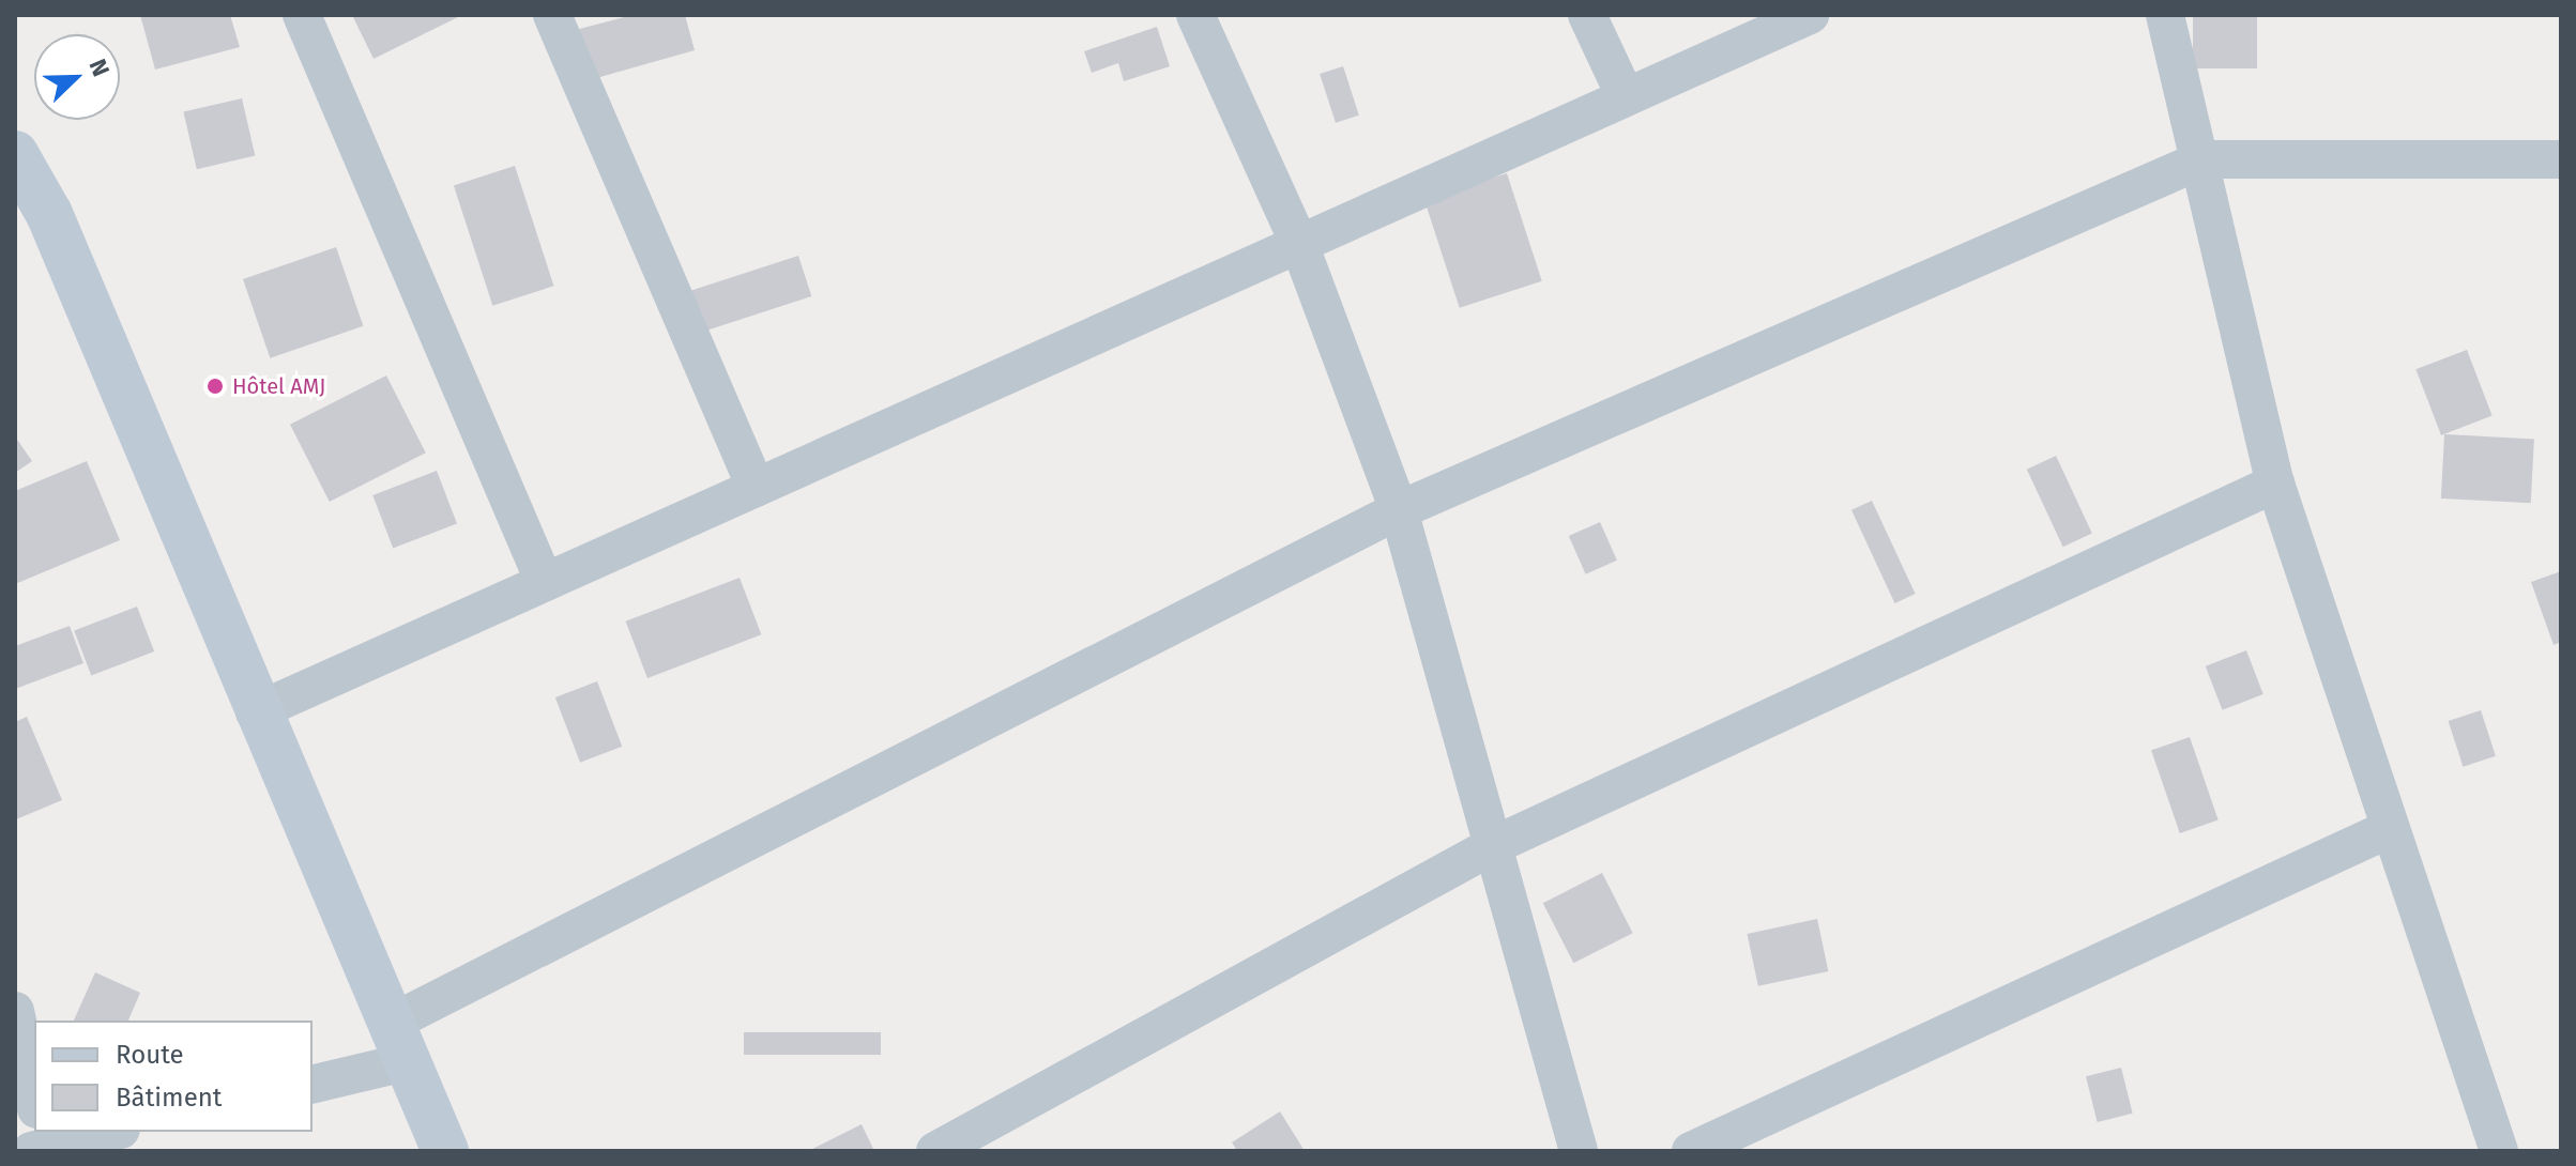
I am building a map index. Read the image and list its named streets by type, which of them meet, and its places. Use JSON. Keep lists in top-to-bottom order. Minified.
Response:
{"places":["Hôtel AMJ"],"legend":["Route","Bâtiment"],"north":"top right"}
